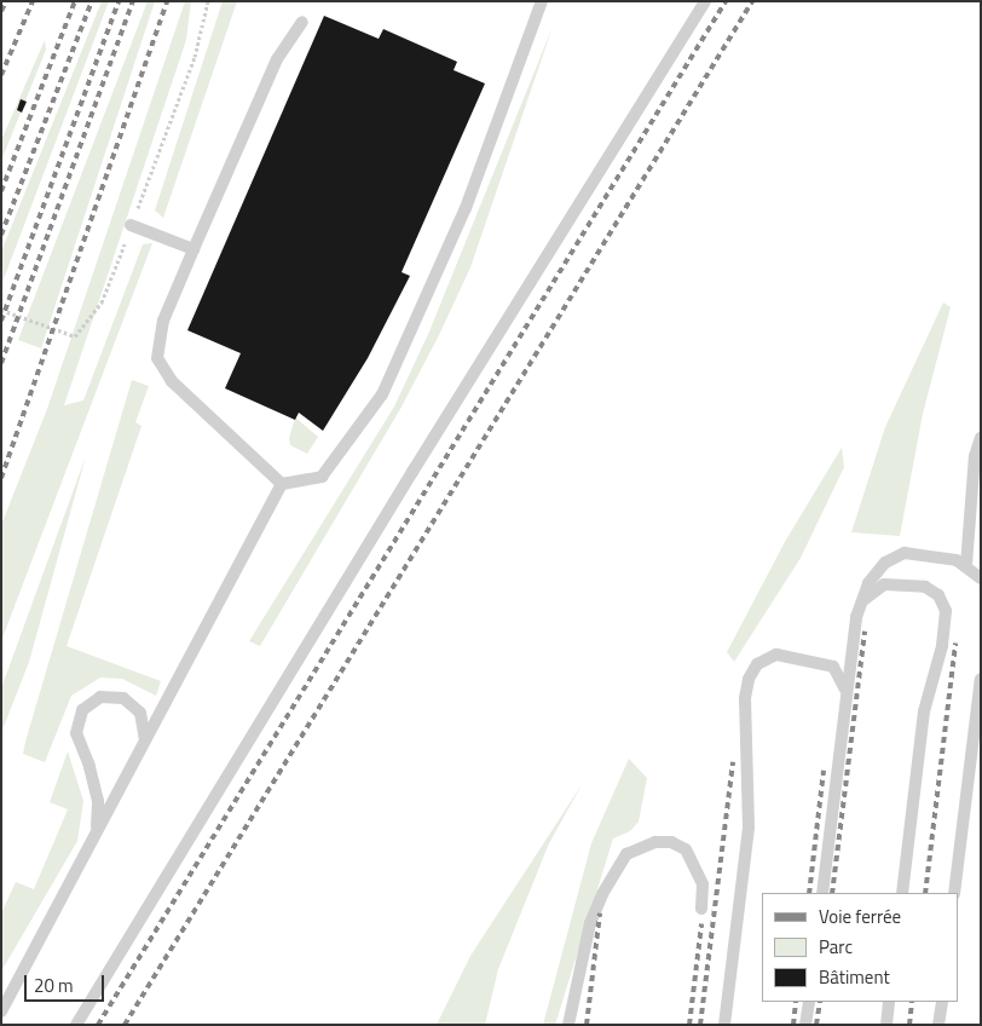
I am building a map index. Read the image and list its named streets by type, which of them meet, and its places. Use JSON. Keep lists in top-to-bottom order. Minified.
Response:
{"legend":["Voie ferrée","Parc","Bâtiment"],"scale_bar":"20 m"}
